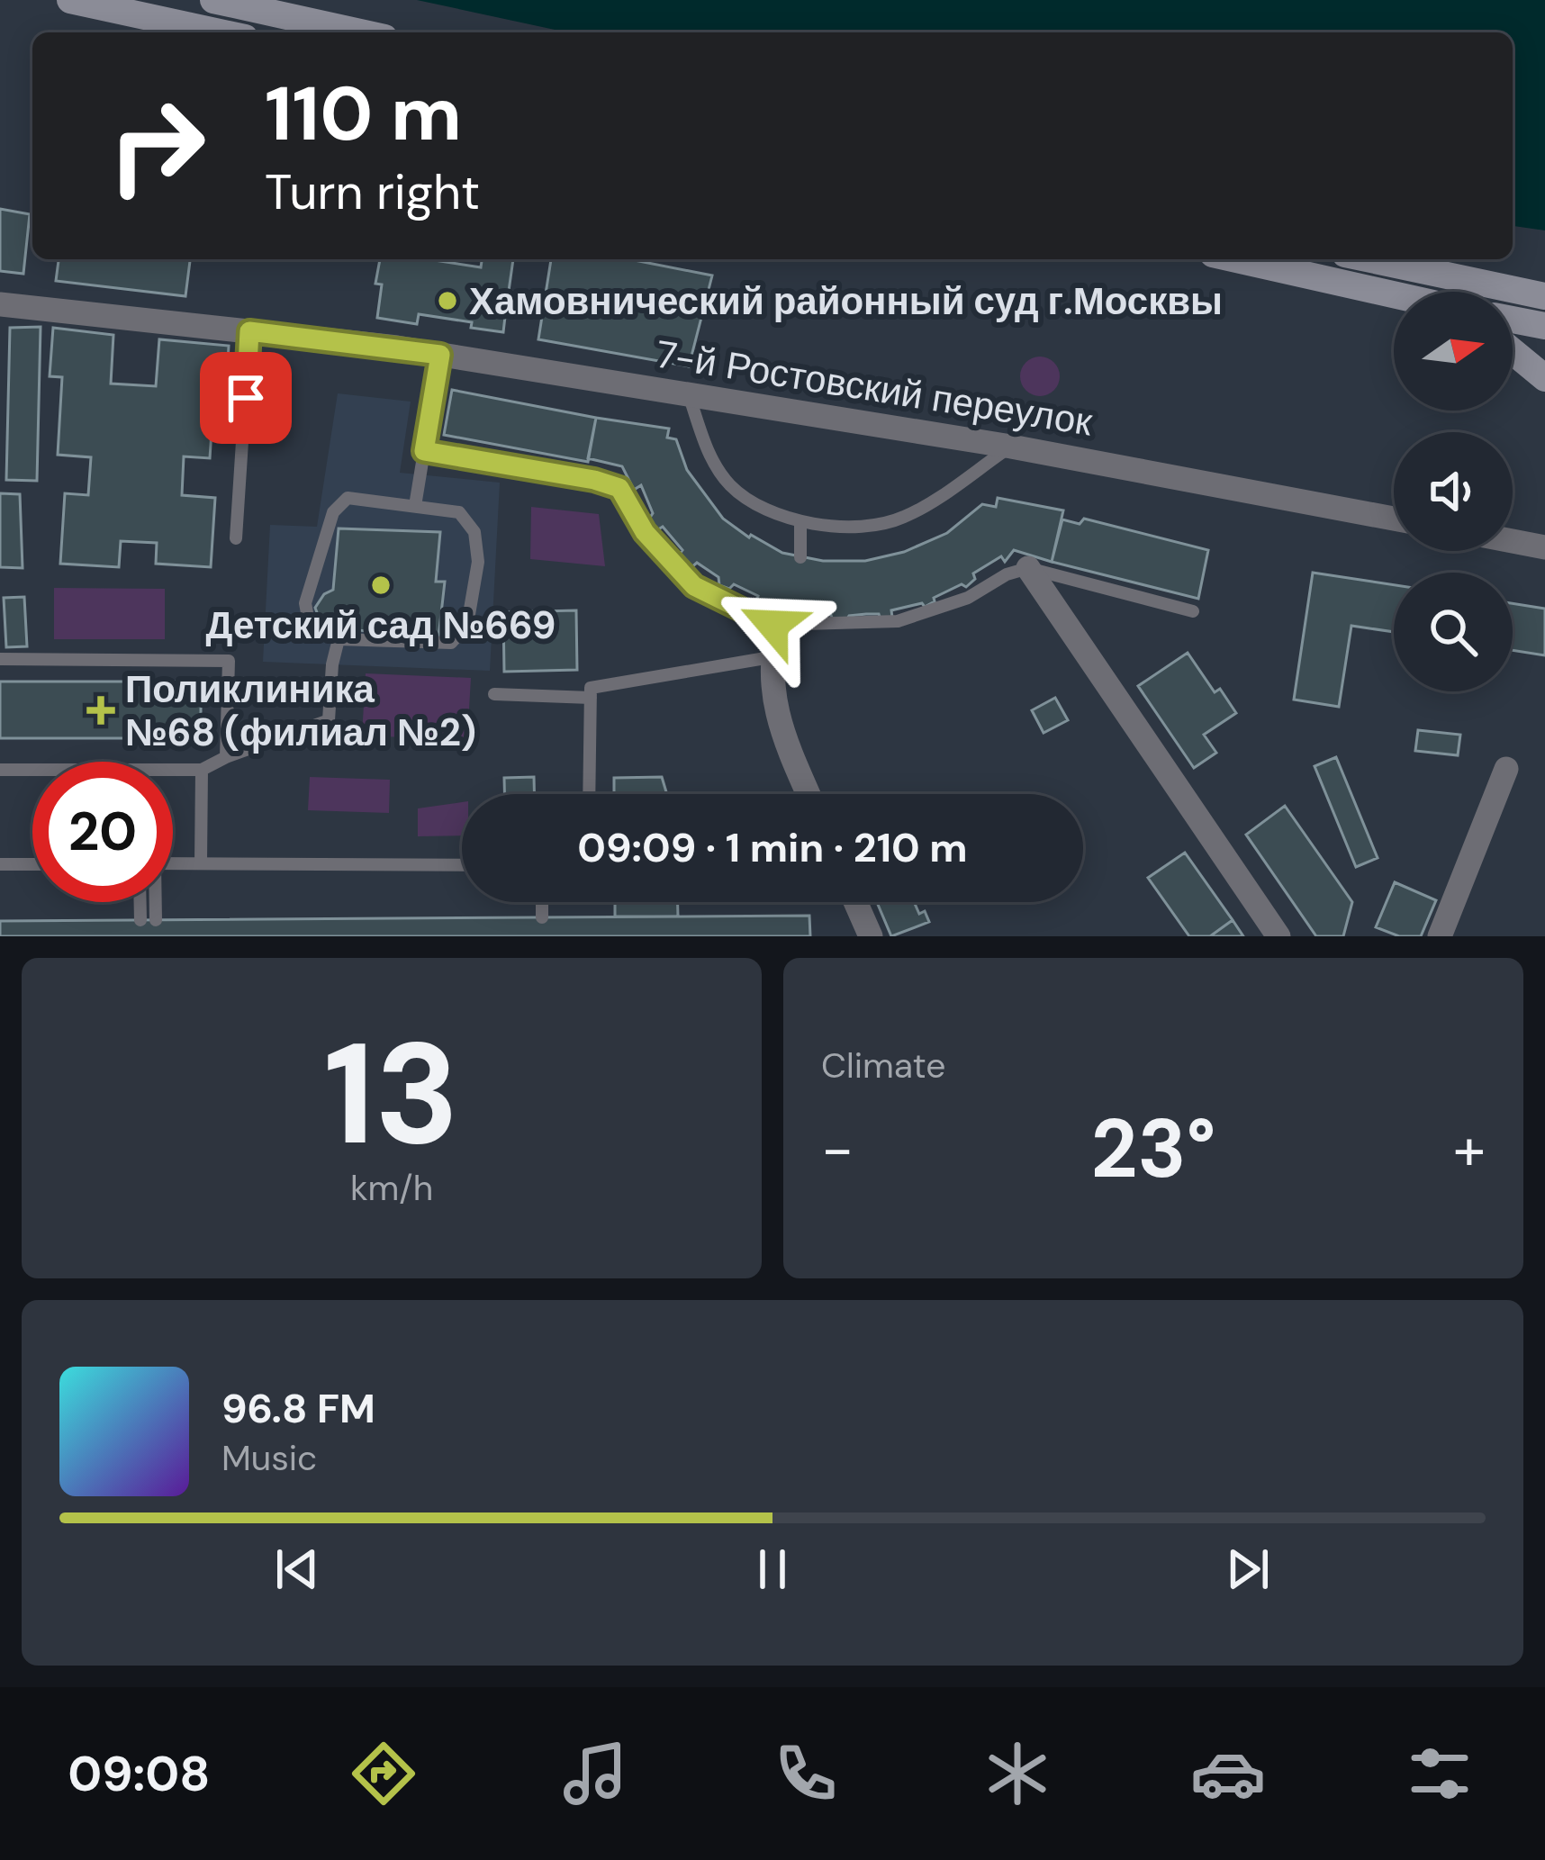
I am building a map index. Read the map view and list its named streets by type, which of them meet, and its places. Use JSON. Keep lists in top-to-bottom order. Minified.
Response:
{"streets":{"street":["7-й Ростовский переулок"]},"places":{"other":["Хамовнический районный суд г.Москвы","Детский сад №669"],"health":["Поликлиника №68 (филиал №2)"]},"north":"right","page":{"turn":["110 m","Turn right"],"limit":"20","trip":"09:09 · 1 min · 210 m","tile":[["13","km/h"],"Climate"],"heat":["−","23°","+"],"song":["96.8 FM","Music"],"tabs":"09:08"}}
